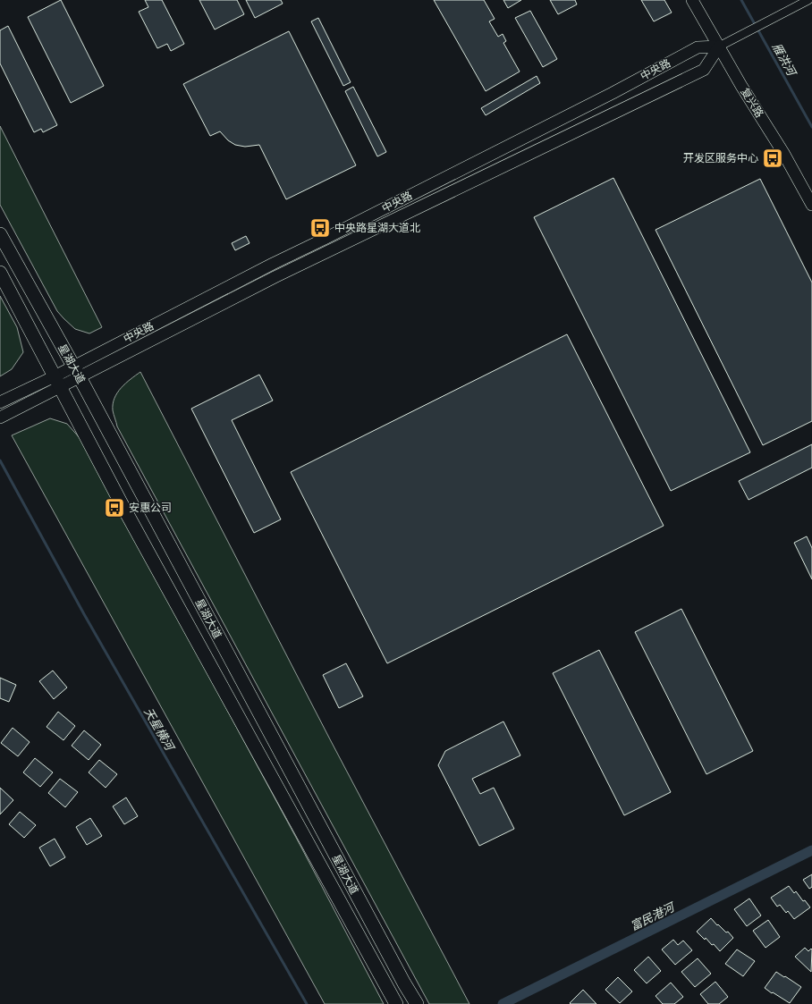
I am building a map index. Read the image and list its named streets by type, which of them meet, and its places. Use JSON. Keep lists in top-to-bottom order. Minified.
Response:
{"streets":{"main road":["星湖大道"],"street":["中央路","复兴路"]},"crossings":[["中央路","复兴路"],["中央路","星湖大道"]],"water":["雁洪河","天星横河","富民港河"],"places":{"bus stop":["开发区服务中心","中央路星湖大道北","安惠公司"]}}
